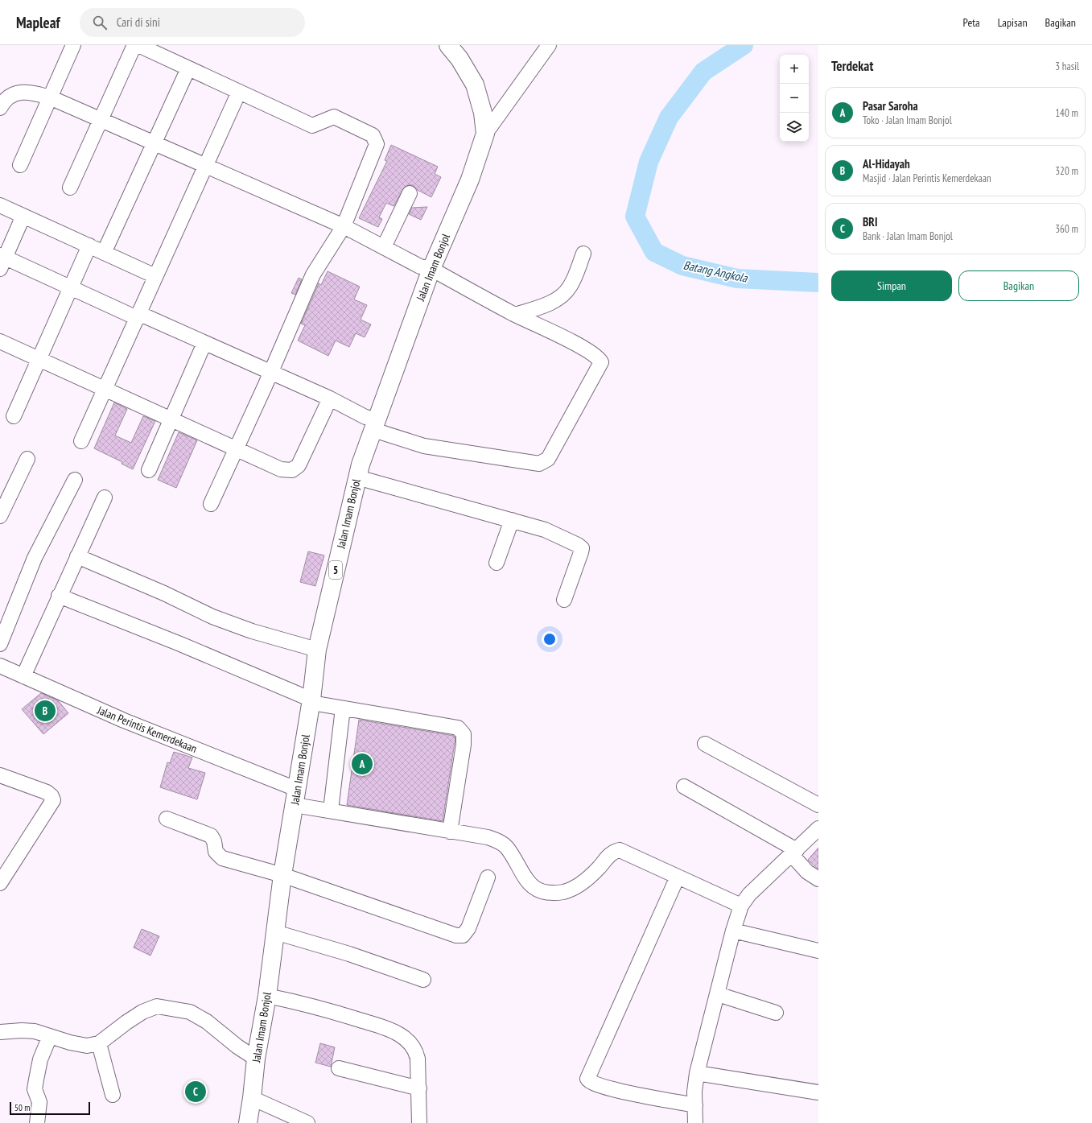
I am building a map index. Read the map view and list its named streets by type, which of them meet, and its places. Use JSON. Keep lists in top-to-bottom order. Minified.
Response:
{"streets":{"highway":["Jalan Imam Bonjol","5"],"street":["Jalan Perintis Kemerdekaan"]},"crossings":[["Jalan Imam Bonjol","Jalan Perintis Kemerdekaan"]],"water":["Batang Angkola"],"scale_bar":"50 m","page":{"header":"Mapleaf","search":"Cari di sini","nav":["Peta","Lapisan","Bagikan"],"heading":["Terdekat","3 hasil"],"map_buttons":["+","−"],"list":[{"mark":"A","name":"Pasar Saroha","note":"Toko · Jalan Imam Bonjol","value":"140 m"},{"mark":"B","name":"Al-Hidayah","note":"Masjid · Jalan Perintis Kemerdekaan","value":"320 m"},{"mark":"C","name":"BRI","note":"Bank · Jalan Imam Bonjol","value":"360 m"}],"buttons":["Simpan","Bagikan"],"pins":["B","A","C"],"scale":"50 m"}}
